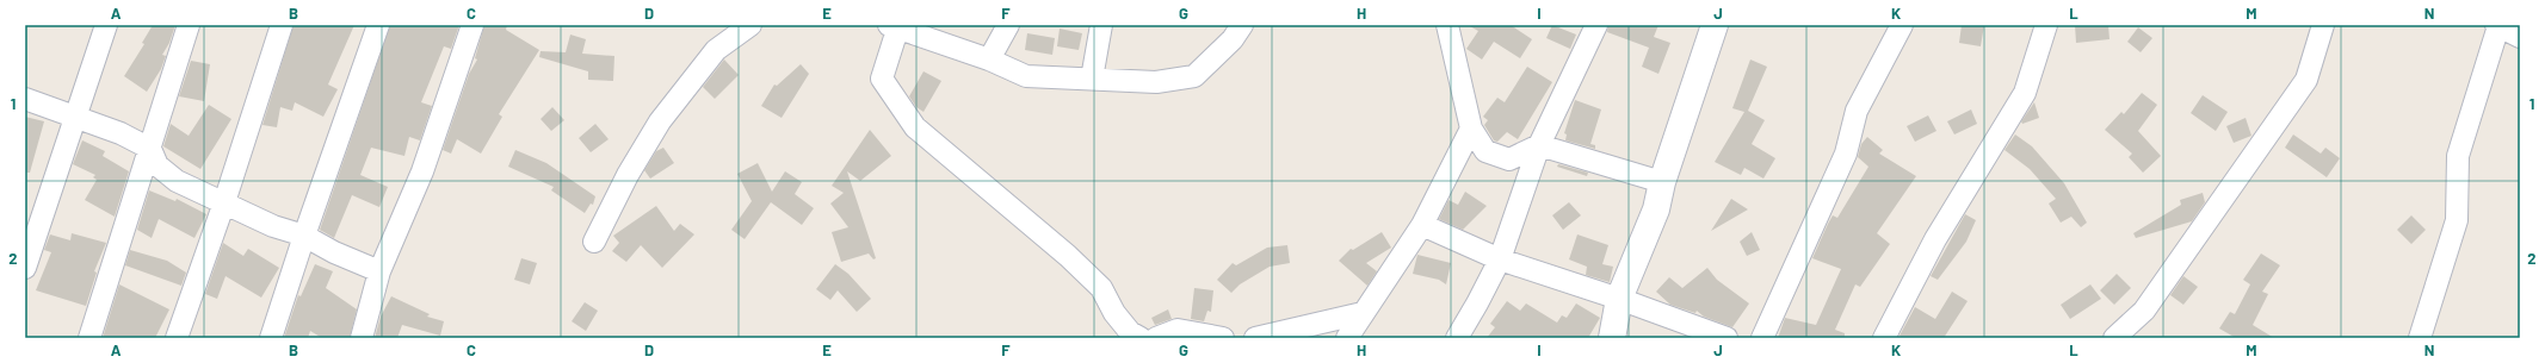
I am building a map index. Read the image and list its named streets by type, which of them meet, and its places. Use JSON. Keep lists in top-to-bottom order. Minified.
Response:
{"grid":{"columns":["A","B","C","D","E","F","G","H","I","J","K","L","M","N"],"rows":["1","2"]}}
